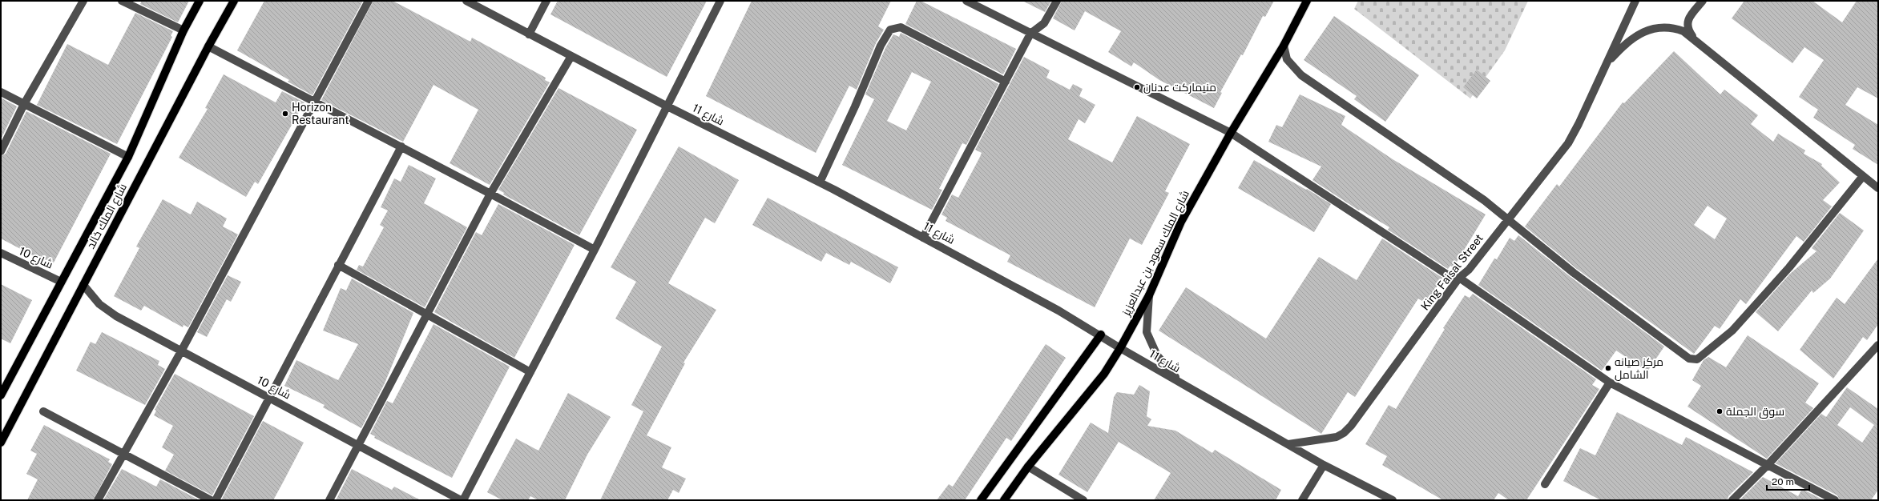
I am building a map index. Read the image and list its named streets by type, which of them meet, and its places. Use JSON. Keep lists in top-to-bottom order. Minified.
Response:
{"streets":{"main road":["شارع الملك خالد","شارع الملك سعود بن عبدالعزيز"],"street":["شارع 11","شارع 10","King Faisal Street"]},"crossings":[["شارع 11","شارع الملك سعود بن عبدالعزيز"],["شارع 11","King Faisal Street"],["شارع الملك خالد","شارع 10"]],"places":["منيماركت عدنان","Horizon Restaurant","مركز صيانه الشامل","سوق الجملة"],"scale_bar":"20 m"}
